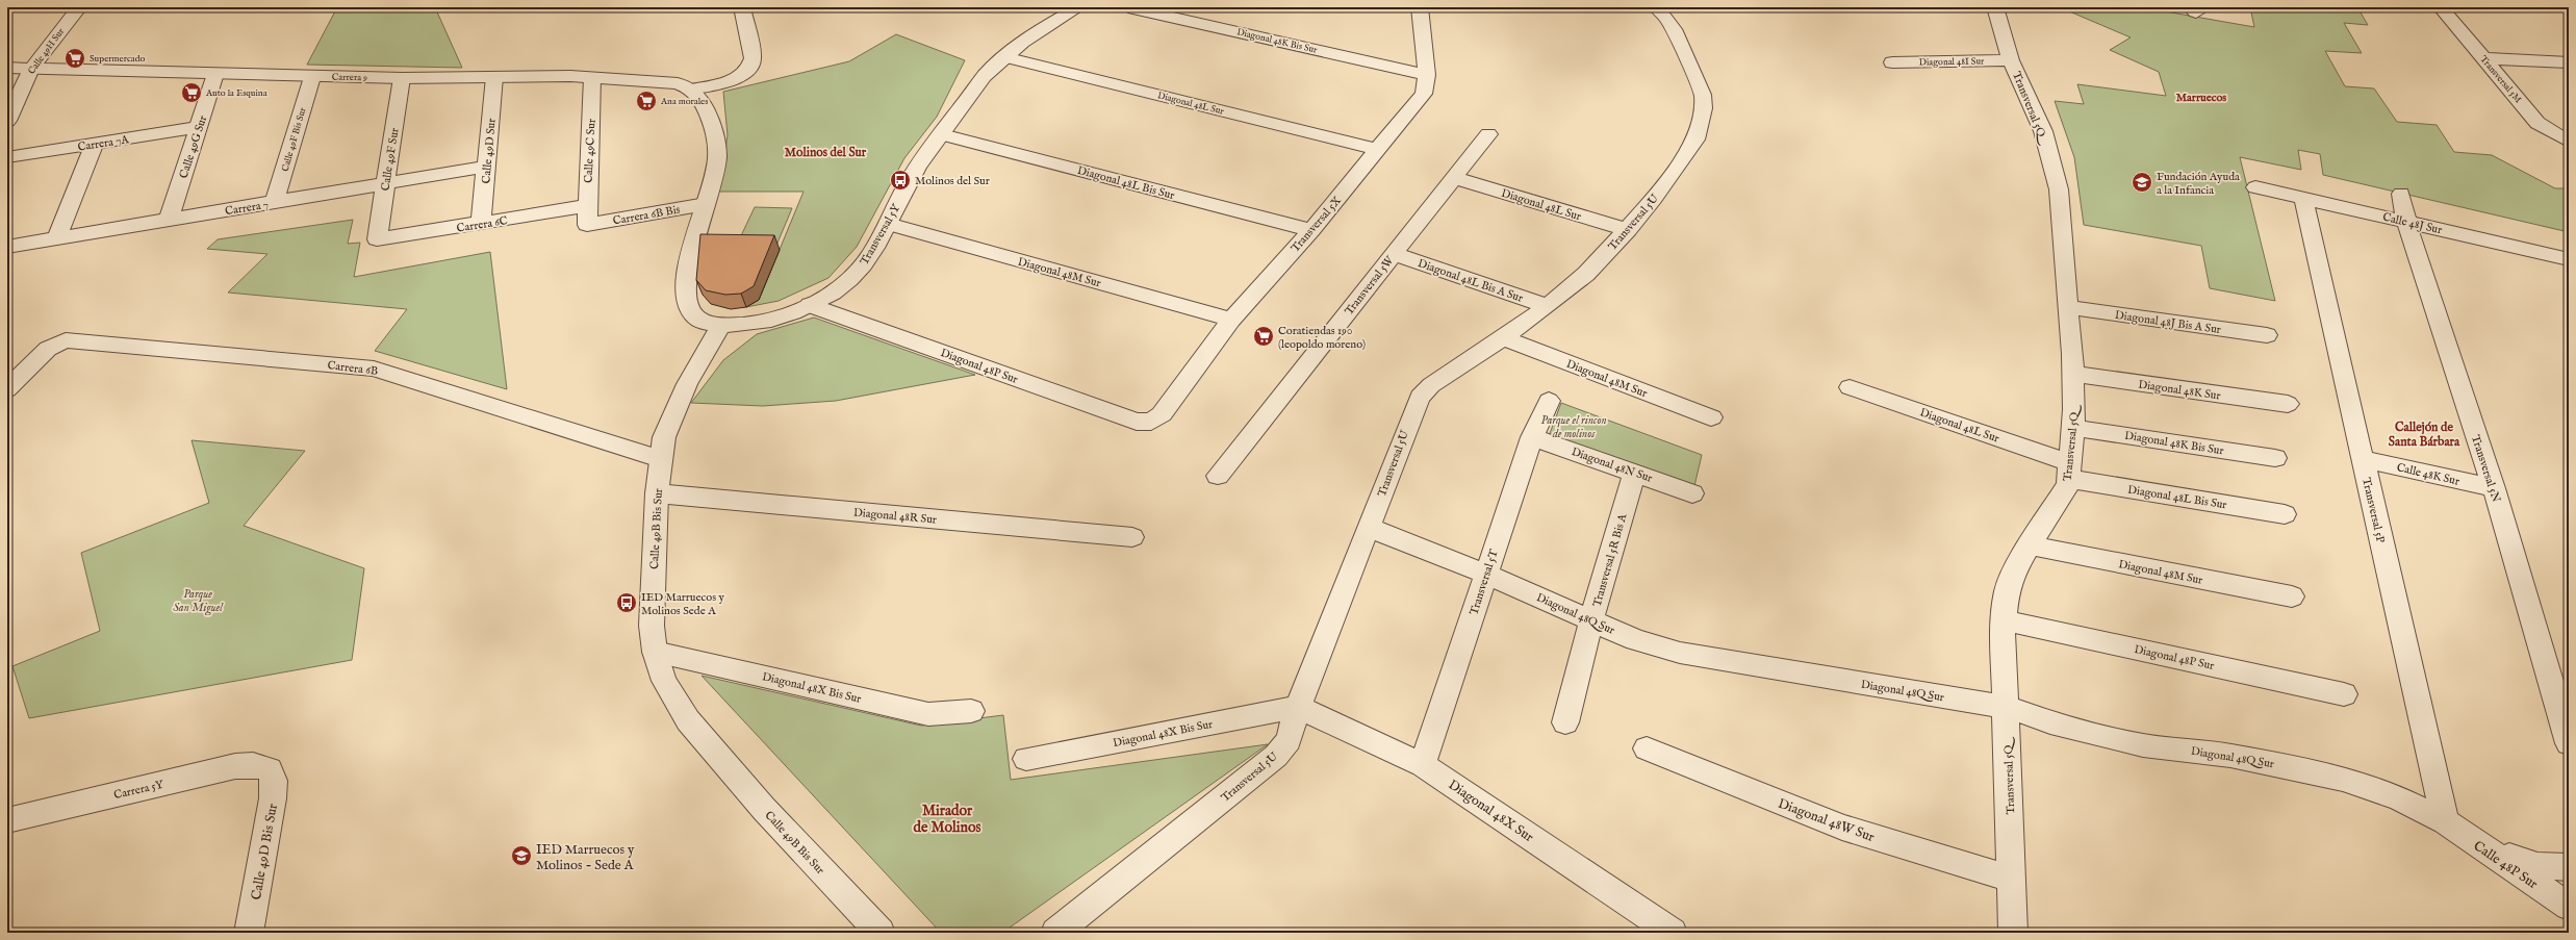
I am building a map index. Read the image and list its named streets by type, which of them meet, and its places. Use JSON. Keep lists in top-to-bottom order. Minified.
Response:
{"streets":{"street":["Diagonal 48K Bis Sur","Calle 49H Sur","Diagonal 48I Sur","Carrera 9","Transversal 5M","Diagonal 48L Sur","Transversal 5Q","Calle 49F Bis Sur","Carrera 7A","Calle 49G Sur","Calle 49D Sur","Calle 49C Sur","Calle 49F Sur","Diagonal 48L Bis Sur","Carrera 7","Carrera 6B Bis","Transversal 5U","Calle 48J Sur","Carrera 6C","Transversal 5X","Transversal 5Y","Diagonal 48M Sur","Diagonal 48L Bis A Sur","Transversal 5W","Diagonal 48J Bis A Sur","Diagonal 48P Sur","Carrera 6B","Diagonal 48K Sur","Diagonal 48N Sur","Transversal 5N","Calle 48K Sur","Transversal 5P","Diagonal 48R Sur","Calle 49B Bis Sur","Transversal 5R Bis A","Transversal 5T","Diagonal 48Q Sur","Diagonal 48X Bis Sur","Carrera 5Y","Diagonal 48X Sur","Diagonal 48W Sur","Calle 49D Bis Sur","Calle 48P Sur"]},"crossings":[["Diagonal 48K Bis Sur","Transversal 5Q"],["Diagonal 48K Bis Sur","Transversal 5X"],["Calle 49H Sur","Carrera 9"],["Diagonal 48I Sur","Transversal 5Q"],["Carrera 9","Calle 49F Bis Sur"],["Carrera 9","Calle 49G Sur"],["Carrera 9","Calle 49D Sur"],["Carrera 9","Calle 49C Sur"],["Carrera 9","Calle 49F Sur"],["Diagonal 48L Sur","Transversal 5Q"],["Diagonal 48L Sur","Diagonal 48L Bis Sur"],["Diagonal 48L Sur","Transversal 5U"],["Diagonal 48L Sur","Transversal 5X"],["Diagonal 48L Sur","Transversal 5Y"],["Diagonal 48L Sur","Transversal 5W"],["Transversal 5Q","Diagonal 48L Bis Sur"],["Transversal 5Q","Diagonal 48M Sur"],["Transversal 5Q","Diagonal 48J Bis A Sur"],["Transversal 5Q","Diagonal 48P Sur"],["Transversal 5Q","Diagonal 48K Sur"],["Transversal 5Q","Diagonal 48Q Sur"],["Transversal 5Q","Diagonal 48W Sur"],["Calle 49F Bis Sur","Carrera 7"],["Carrera 7A","Calle 49G Sur"],["Calle 49G Sur","Carrera 7"],["Calle 49D Sur","Carrera 7"],["Calle 49D Sur","Carrera 6C"],["Calle 49C Sur","Carrera 6B Bis"],["Calle 49C Sur","Carrera 6C"],["Calle 49F Sur","Carrera 7"],["Calle 49F Sur","Carrera 6C"],["Diagonal 48L Bis Sur","Transversal 5X"],["Diagonal 48L Bis Sur","Transversal 5Y"],["Transversal 5U","Diagonal 48M Sur"],["Transversal 5U","Diagonal 48L Bis A Sur"],["Transversal 5U","Diagonal 48Q Sur"],["Transversal 5U","Diagonal 48X Bis Sur"],["Transversal 5U","Diagonal 48X Sur"],["Calle 48J Sur","Transversal 5N"],["Calle 48J Sur","Transversal 5P"],["Transversal 5X","Diagonal 48M Sur"],["Transversal 5X","Diagonal 48P Sur"],["Transversal 5Y","Diagonal 48M Sur"],["Transversal 5Y","Diagonal 48P Sur"],["Transversal 5Y","Calle 49B Bis Sur"],["Diagonal 48L Bis A Sur","Transversal 5W"],["Carrera 6B","Calle 49B Bis Sur"],["Diagonal 48N Sur","Transversal 5R Bis A"],["Diagonal 48N Sur","Transversal 5T"],["Transversal 5N","Calle 48K Sur"],["Calle 48K Sur","Transversal 5P"],["Transversal 5P","Diagonal 48Q Sur"],["Transversal 5P","Calle 48P Sur"],["Diagonal 48R Sur","Calle 49B Bis Sur"],["Calle 49B Bis Sur","Diagonal 48X Bis Sur"],["Transversal 5R Bis A","Diagonal 48Q Sur"],["Transversal 5T","Diagonal 48Q Sur"],["Transversal 5T","Diagonal 48X Sur"],["Diagonal 48Q Sur","Calle 48P Sur"],["Diagonal 48X Bis Sur","Diagonal 48X Sur"],["Carrera 5Y","Calle 49D Bis Sur"]],"districts":["Marruecos","Molinos del Sur","Callejón de Santa Bárbara","Mirador de Molinos"],"parks":["Parque el rincon de molinos","Parque San Miguel"],"places":{"supermarket":["Supermercado","Auto la Esquina","Ana morales","Coratiendas 190 (leopoldo moreno)"],"bus stop":["Molinos del Sur","IED Marruecos y Molinos Sede A"],"school or university":["Fundación Ayuda a la Infancia","IED Marruecos y Molinos - Sede A"]}}
